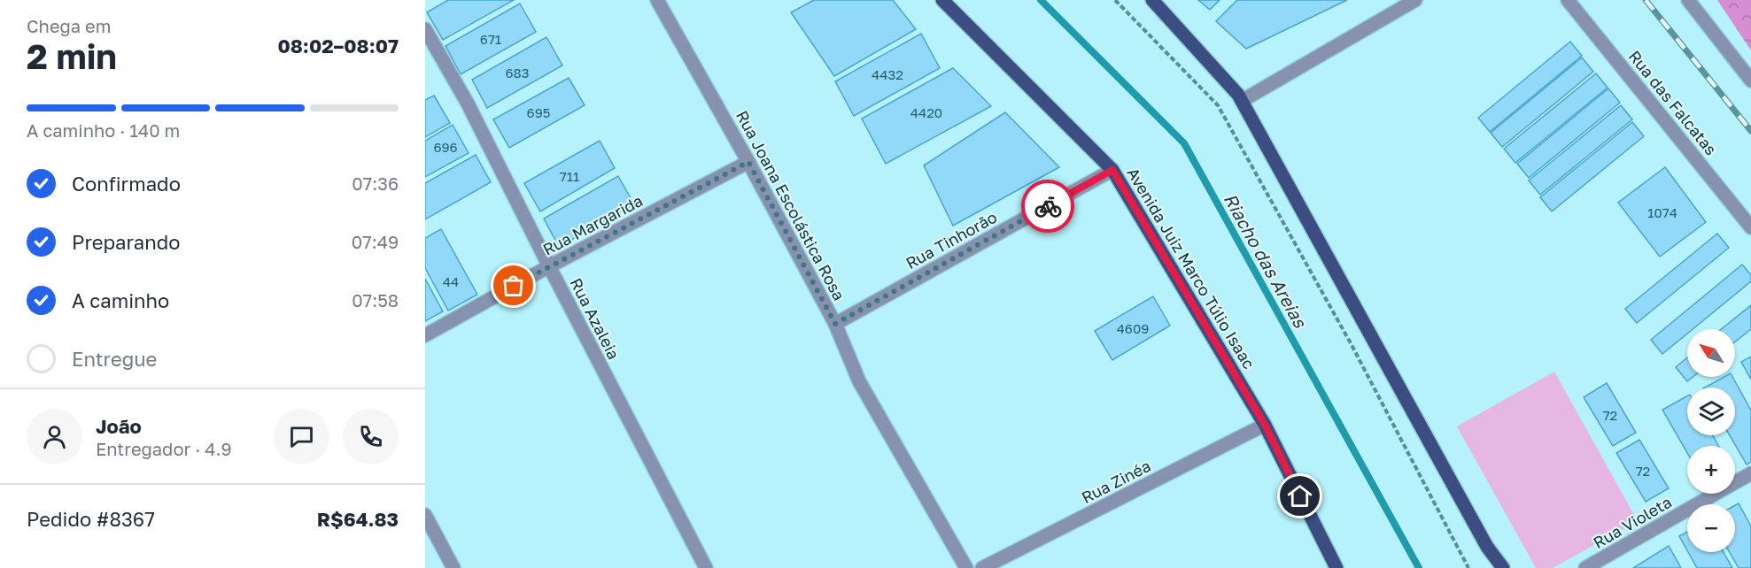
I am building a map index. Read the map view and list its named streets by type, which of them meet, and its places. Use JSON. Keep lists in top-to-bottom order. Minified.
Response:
{"streets":{"main road":["Avenida Juiz Marco Túlio Isaac"],"street":["Rua das Falcatas","Rua Joana Escolástica Rosa","Rua Margarida","Rua Tinhorão","Rua Azaleia","Rua Zinéa","Rua Violeta"]},"crossings":[["Rua Joana Escolástica Rosa","Rua Margarida"],["Rua Joana Escolástica Rosa","Rua Tinhorão"],["Rua Margarida","Rua Azaleia"],["Rua Tinhorão","Avenida Juiz Marco Túlio Isaac"],["Avenida Juiz Marco Túlio Isaac","Rua Zinéa"]],"water":["Riacho das Areias"],"house_numbers":["671","683","4432","695","4420","696","711","1074","44","4609","72","72"],"north":"top left","page":{"heading":["2 min","Chega em","08:02–08:07"],"panel":["João","Entregador · 4.9","Pedido #8367","R$64.83"],"bar":"A caminho · 140 m","list":[["Confirmado","07:36"],["Preparando","07:49"],["A caminho","07:58"],"Entregue"],"map_buttons":["+","−"]}}
